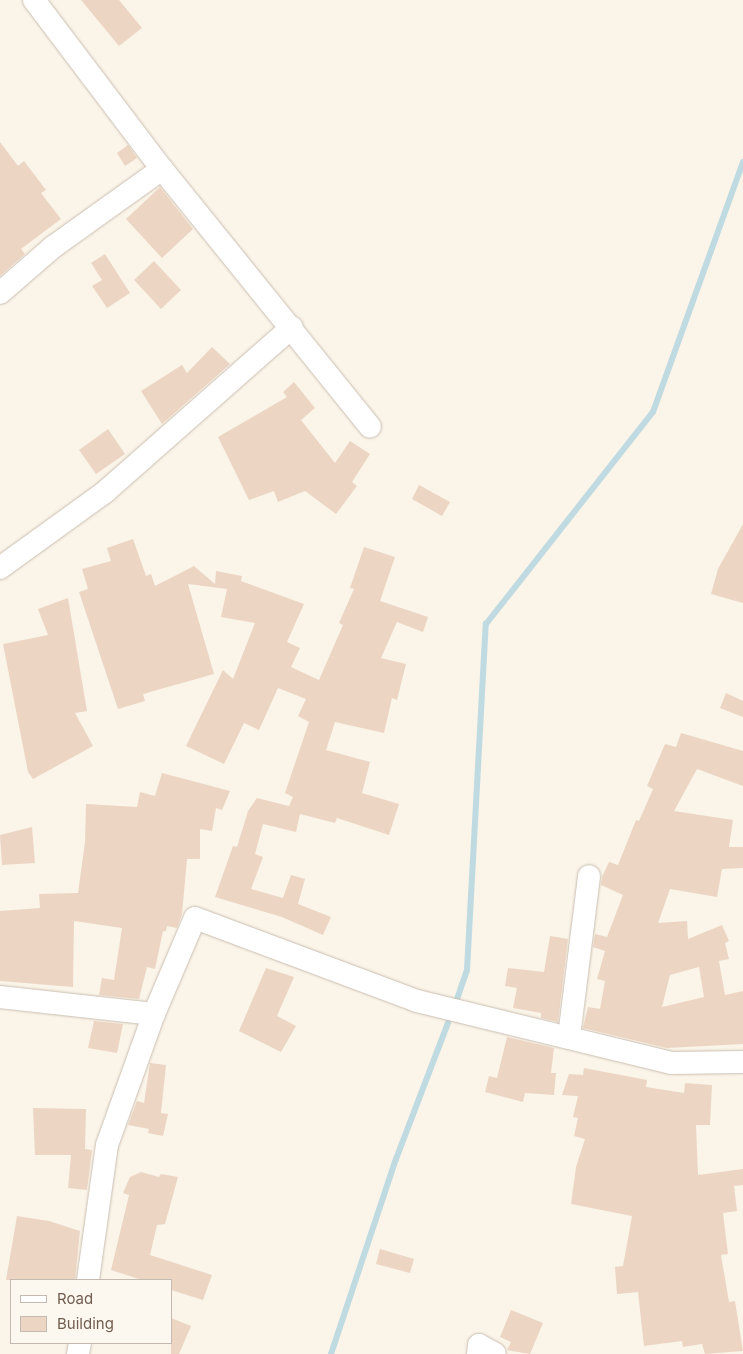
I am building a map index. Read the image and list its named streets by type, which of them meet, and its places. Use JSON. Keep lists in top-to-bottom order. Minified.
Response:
{"legend":["Road","Building"]}
